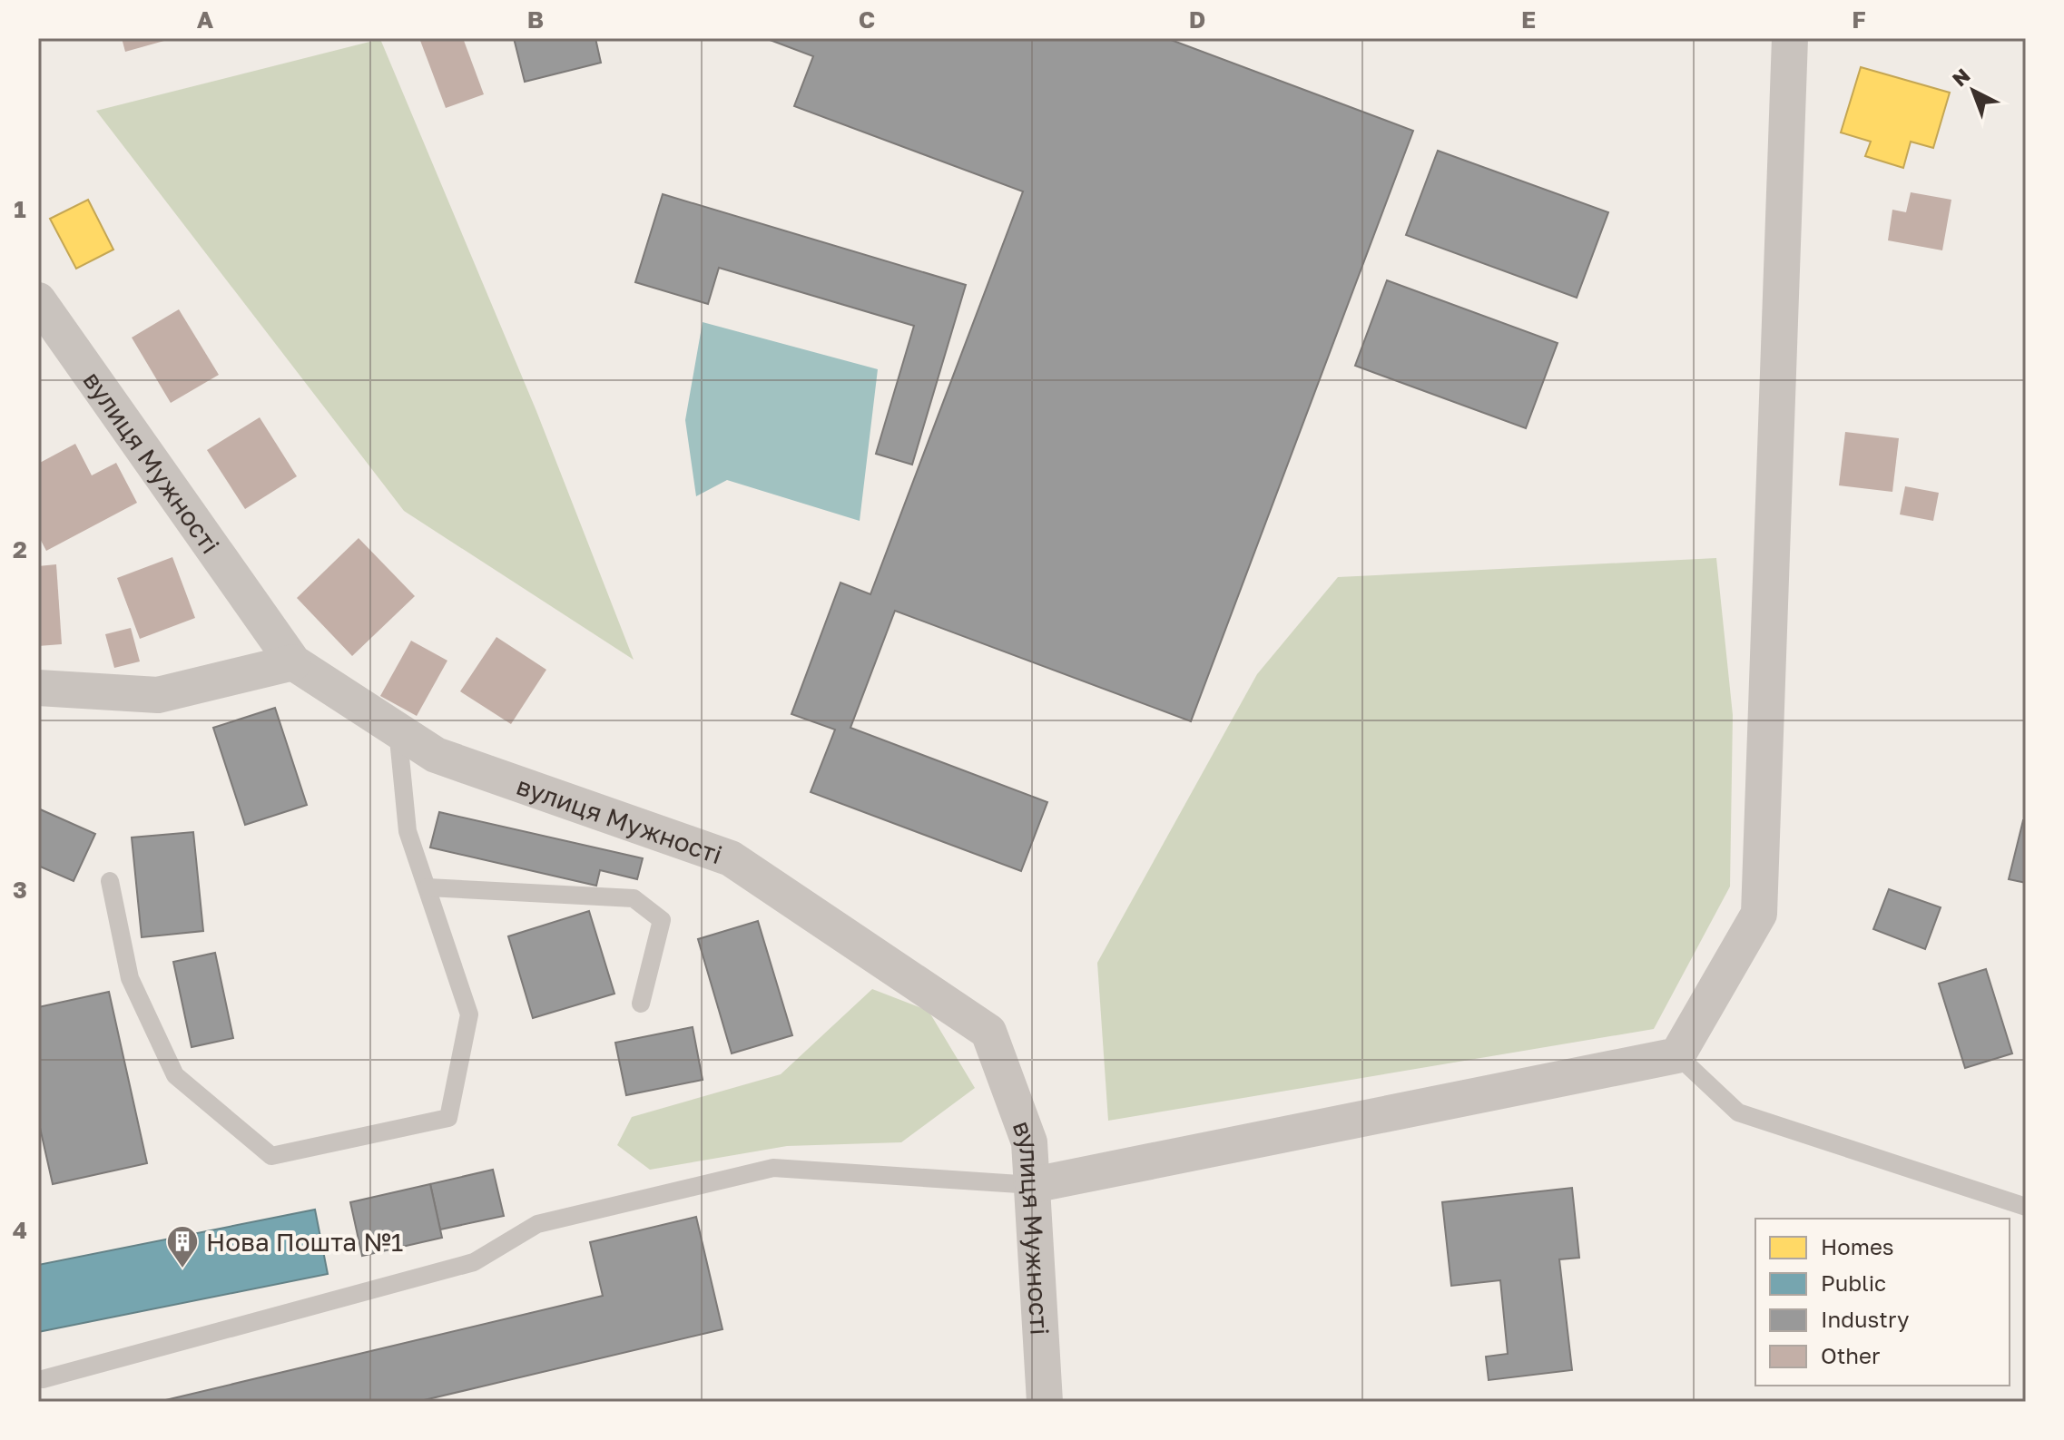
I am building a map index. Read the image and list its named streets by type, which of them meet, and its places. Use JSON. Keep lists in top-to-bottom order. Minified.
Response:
{"streets":{"street":["вулиця Мужності"]},"places":{"building":["Нова Пошта №1"]},"legend":["Homes","Public","Industry","Other"],"north":"top left","grid":{"columns":["A","B","C","D","E","F"],"rows":["1","2","3","4"]}}
